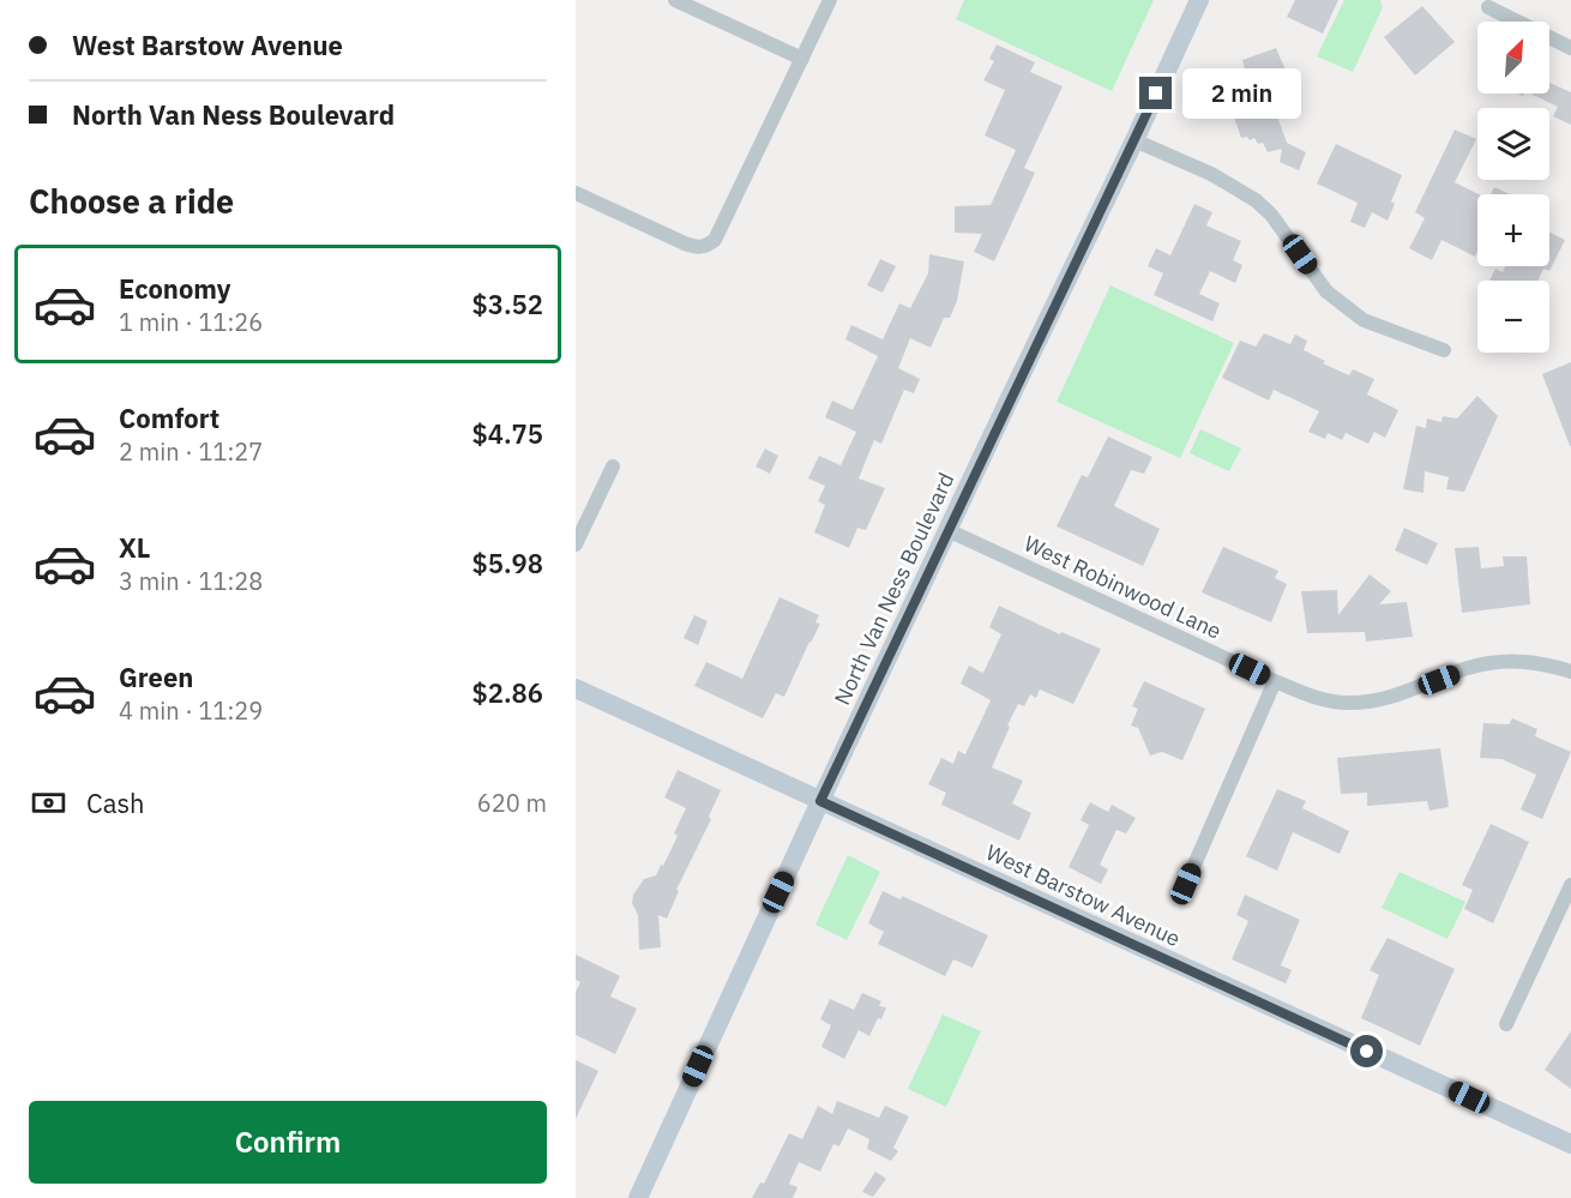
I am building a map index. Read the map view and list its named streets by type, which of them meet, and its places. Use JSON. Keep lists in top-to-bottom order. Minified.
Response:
{"streets":{"street":["West Robinwood Lane","North Van Ness Boulevard","West Barstow Avenue"]},"crossings":[["West Robinwood Lane","North Van Ness Boulevard"],["North Van Ness Boulevard","West Barstow Avenue"]],"north":"top right","page":{"banner":["West Barstow Avenue","North Van Ness Boulevard"],"map_buttons":["+","−"],"bubble":"2 min","heading":"Choose a ride","list":[{"name":"Economy","note":"1 min · 11:26","value":"$3.52"},{"name":"Comfort","note":"2 min · 11:27","value":"$4.75"},{"name":"XL","note":"3 min · 11:28","value":"$5.98"},{"name":"Green","note":"4 min · 11:29","value":"$2.86"}],"pay":["Cash","620 m"],"buttons":"Confirm"}}
